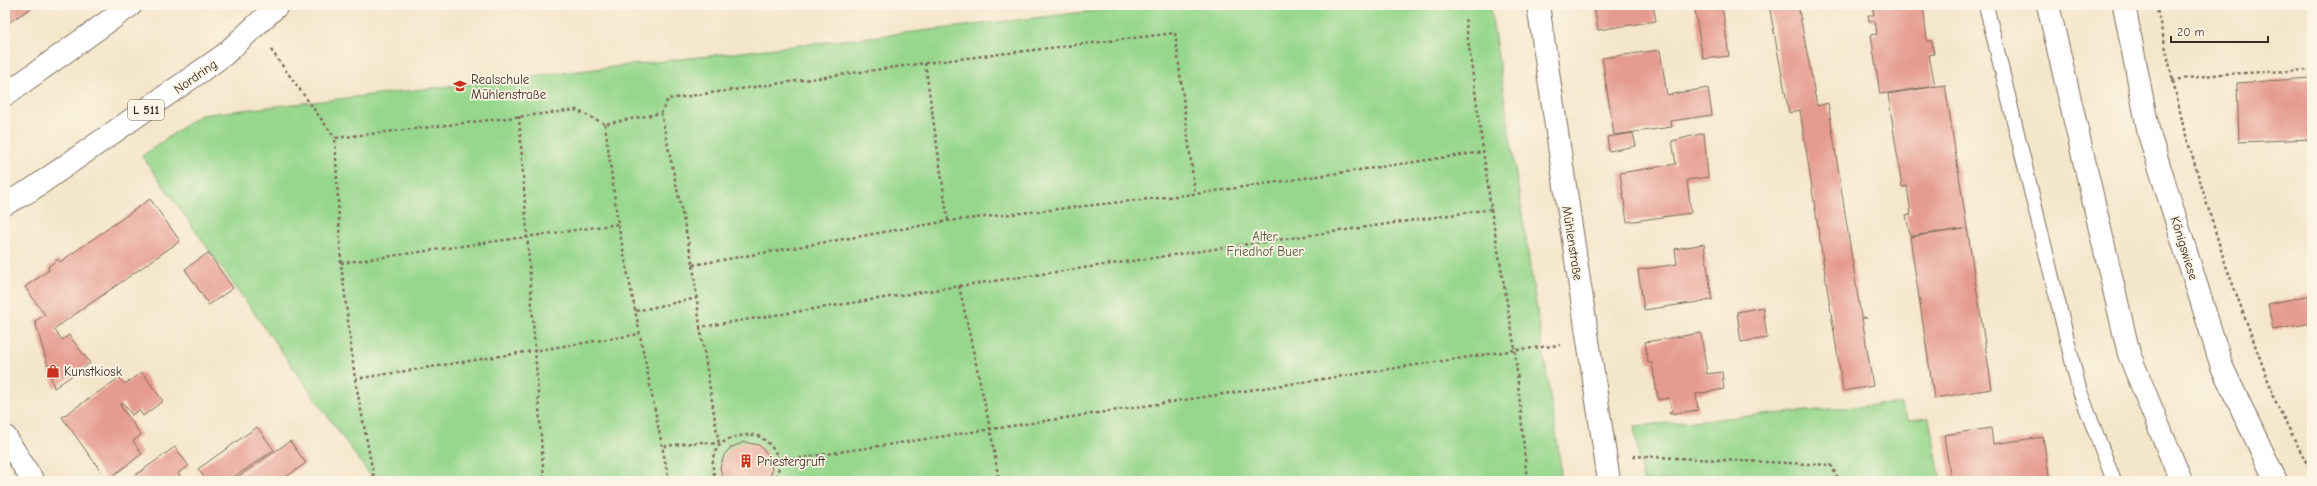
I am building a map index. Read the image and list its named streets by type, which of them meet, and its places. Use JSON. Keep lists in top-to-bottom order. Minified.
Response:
{"streets":{"main road":["Nordring","L 511","Mühlenstraße","Königswiese"]},"parks":["Alter Friedhof Buer"],"places":{"school or university":["Realschule Mühlenstraße"],"shop":["Kunstkiosk"],"building":["Priestergruft"]},"scale_bar":"20 m"}
